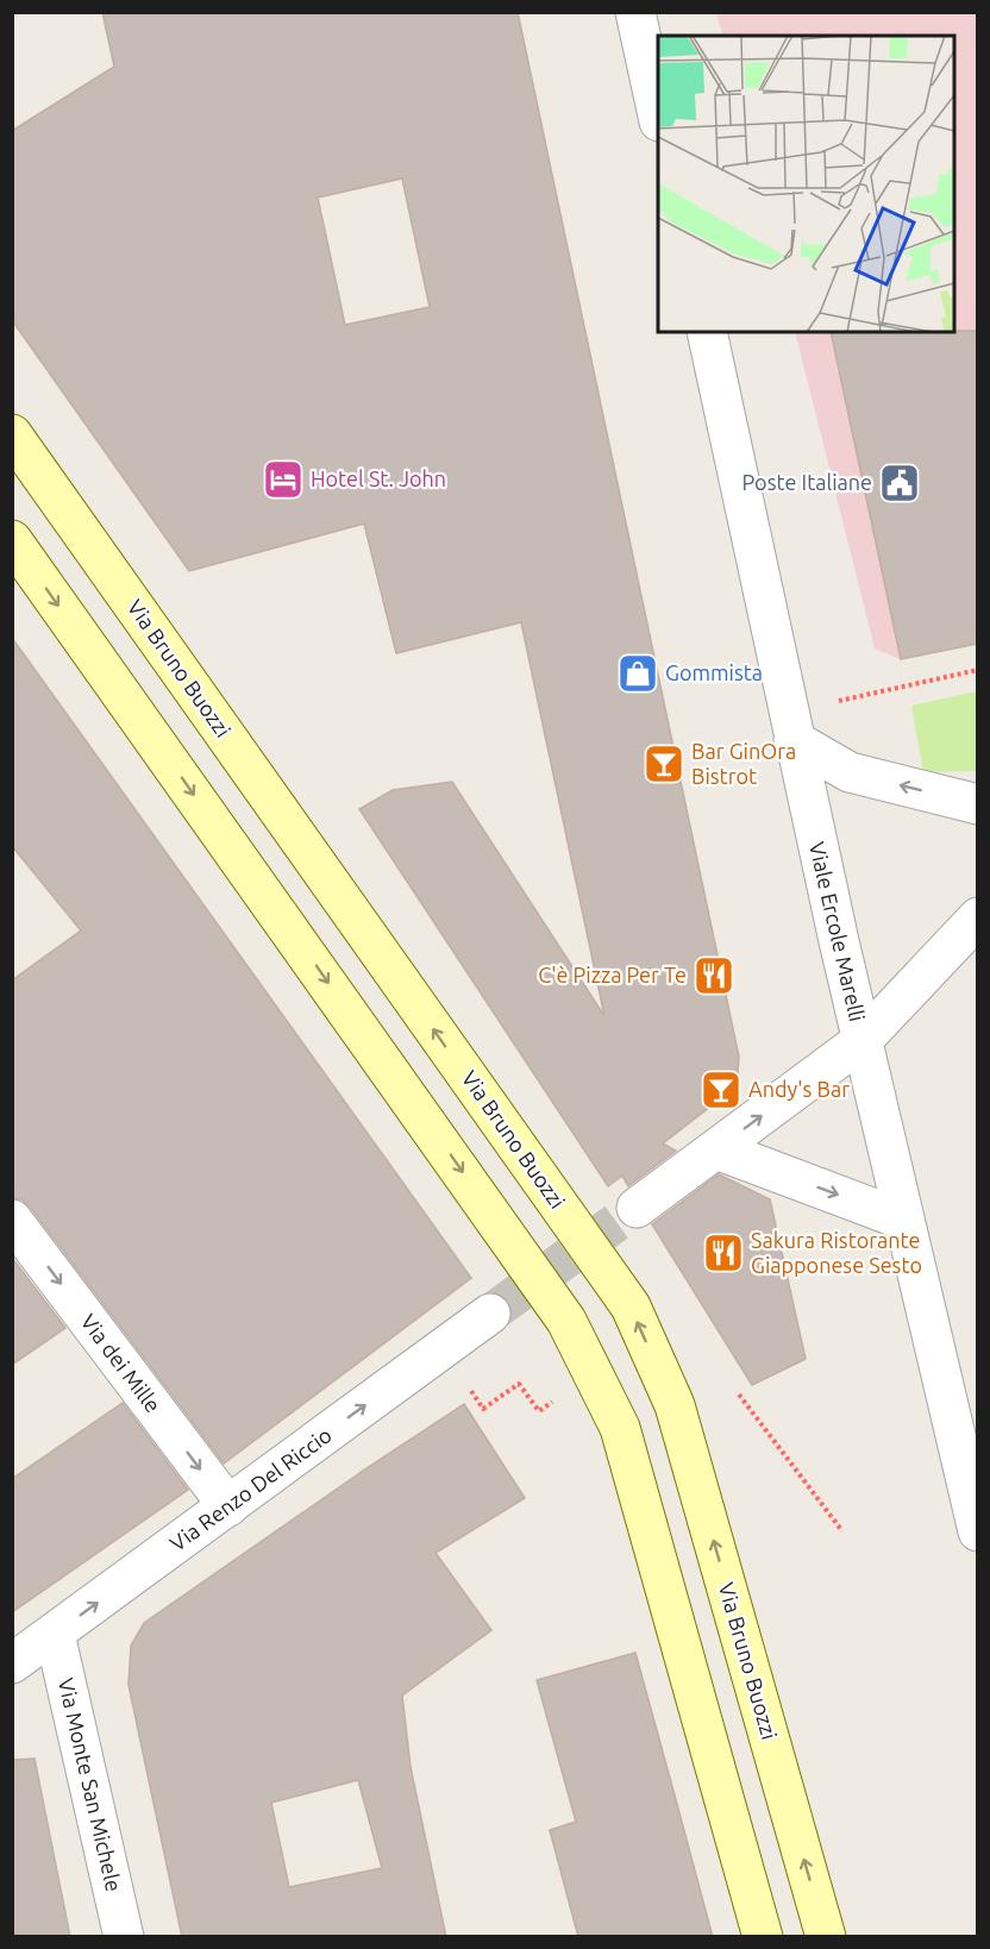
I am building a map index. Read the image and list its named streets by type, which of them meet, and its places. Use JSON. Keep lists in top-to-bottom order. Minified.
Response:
{"streets":{"main road":["Via Bruno Buozzi"],"street":["Viale Ercole Marelli","Via dei Mille","Via Renzo Del Riccio","Via Monte San Michele"]},"crossings":[["Via dei Mille","Via Renzo Del Riccio"],["Via Renzo Del Riccio","Via Monte San Michele"]],"one_way":["Via dei Mille","Via Renzo Del Riccio"],"places":{"hotel":["Hotel St. John"],"public building":["Poste Italiane"],"shop":["Gommista"],"bar":["Bar GinOra Bistrot","Andy's Bar"],"restaurant":["C'è Pizza Per Te","Sakura Ristorante Giapponese Sesto"]}}
